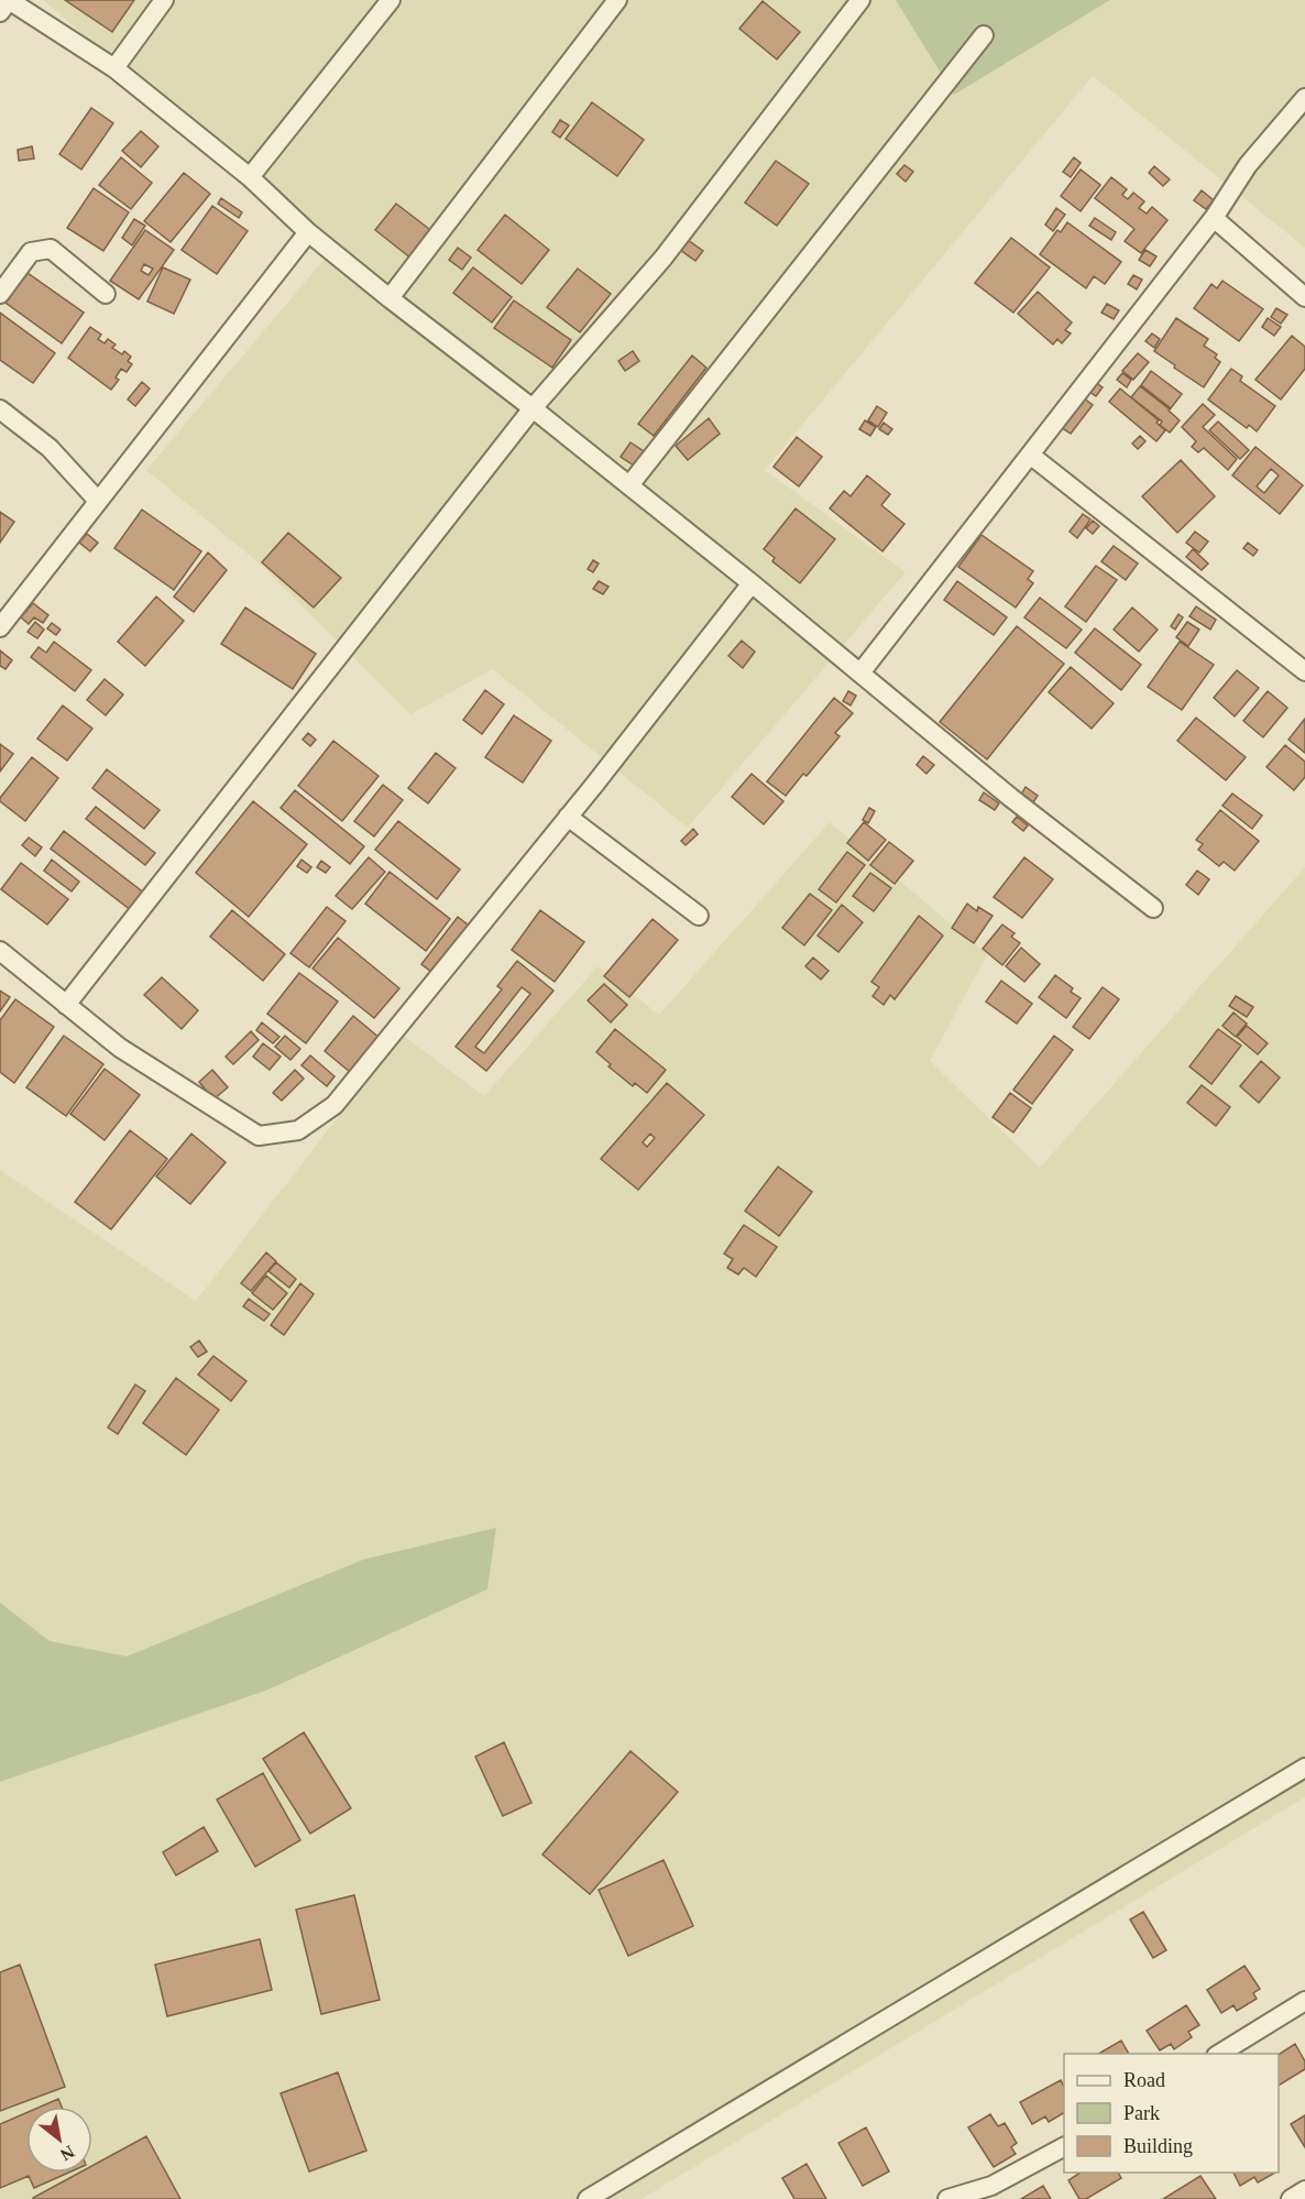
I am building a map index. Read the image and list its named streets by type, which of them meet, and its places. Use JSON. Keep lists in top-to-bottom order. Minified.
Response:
{"legend":["Road","Park","Building"],"north":"bottom right"}
